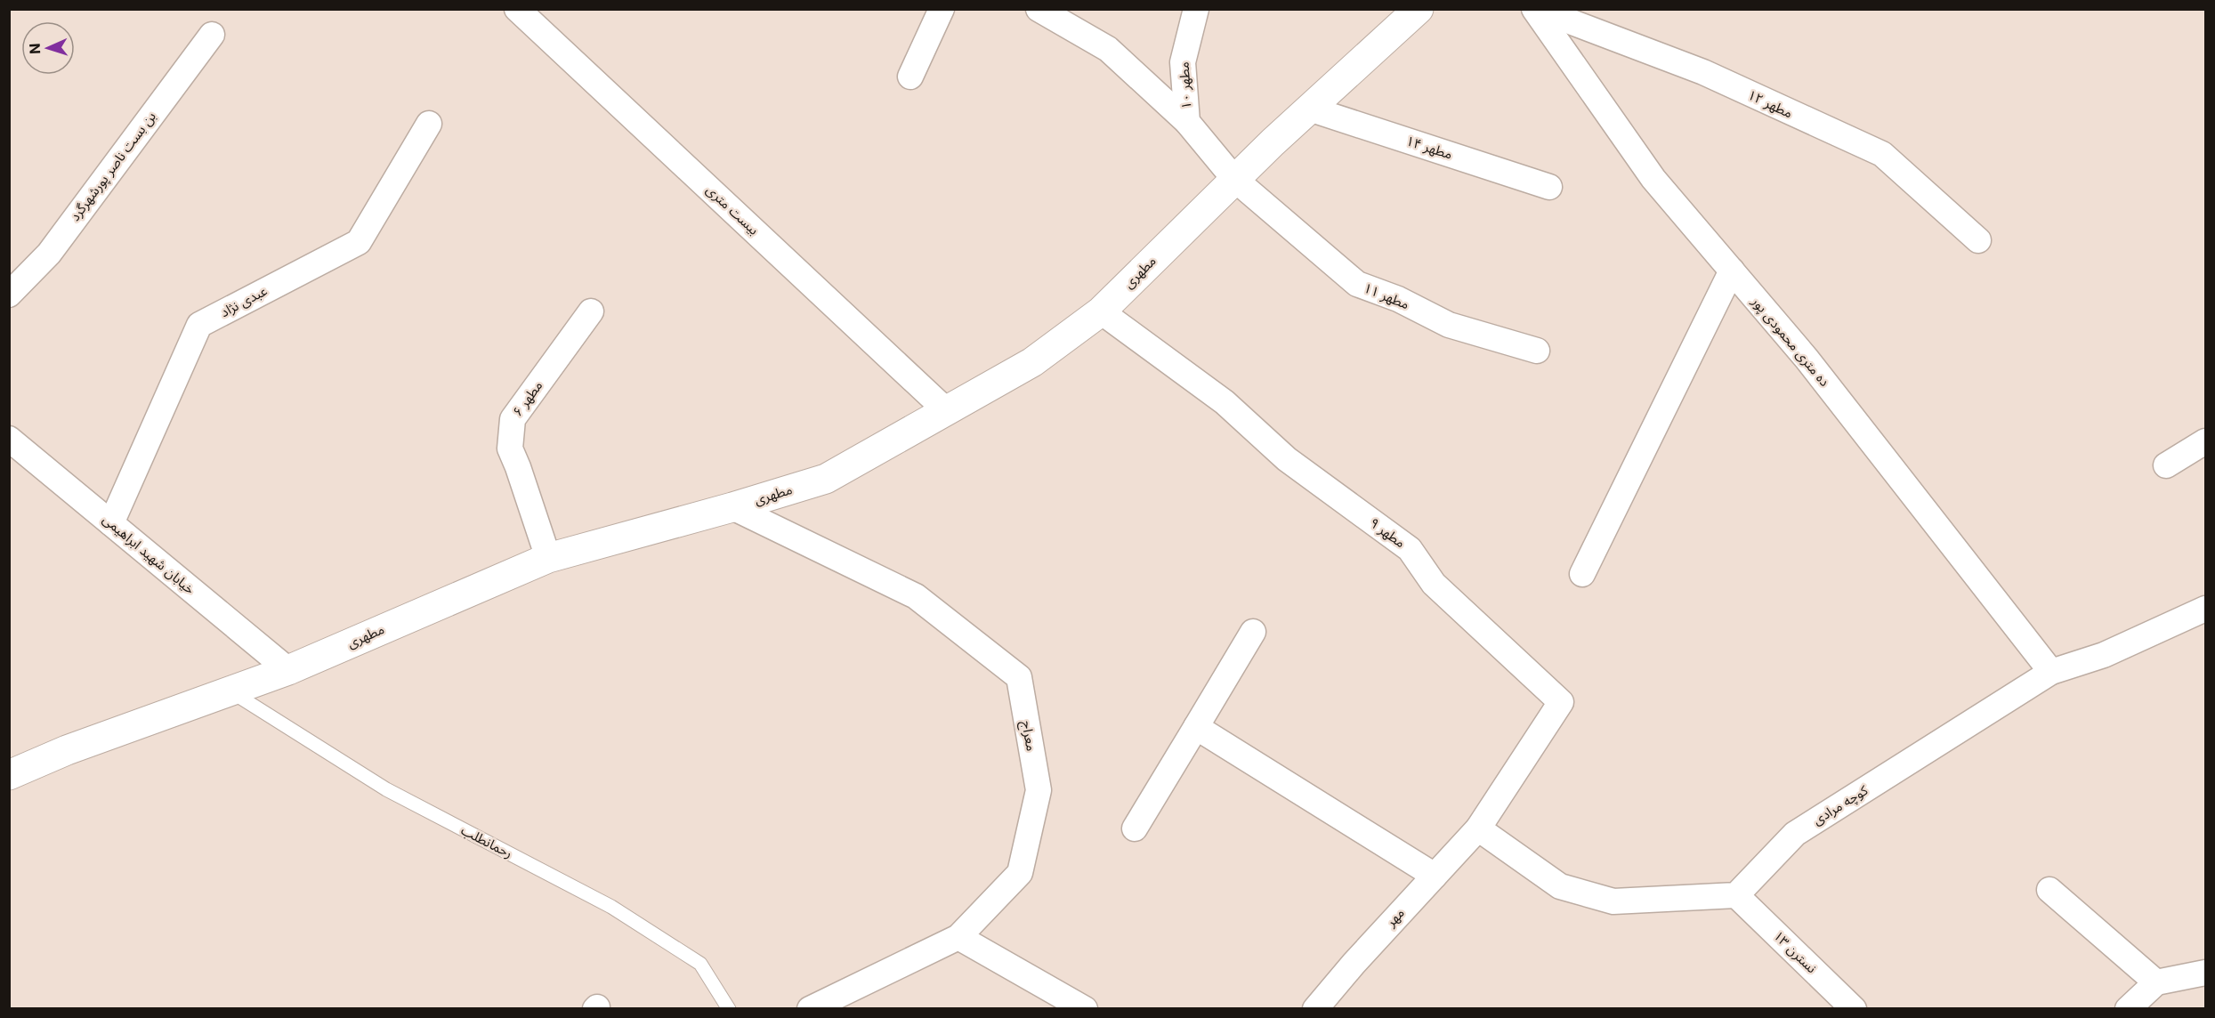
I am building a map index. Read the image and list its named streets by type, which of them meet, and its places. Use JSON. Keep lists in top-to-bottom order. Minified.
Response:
{"streets":{"street":["مطهر ۱۰","مطهر ۱۲","مطهر ۱۴","بن بست ناصر پورشهرگرد","بیست متری","مطهری","مطهر ۱۱","عبدی نژاد","ده متری محمودی پور","مطهر ۶","مطهر ۹","خیابان شهید ابراهیمی","معراج","کوچه مرادی","مهر","نسترن ۱۳"],"lane":["رحمانطلب"]},"crossings":[["مطهر ۱۰","مطهری"],["مطهر ۱۰","مطهر ۱۱"],["مطهر ۱۲","ده متری محمودی پور"],["مطهر ۱۴","مطهری"],["بیست متری","مطهری"],["مطهری","مطهر ۱۱"],["مطهری","مطهر ۶"],["مطهری","مطهر ۹"],["مطهری","خیابان شهید ابراهیمی"],["مطهری","معراج"],["مطهری","رحمانطلب"],["عبدی نژاد","خیابان شهید ابراهیمی"],["ده متری محمودی پور","کوچه مرادی"],["مطهر ۹","مهر"],["کوچه مرادی","نسترن ۱۳"]],"north":"left"}
